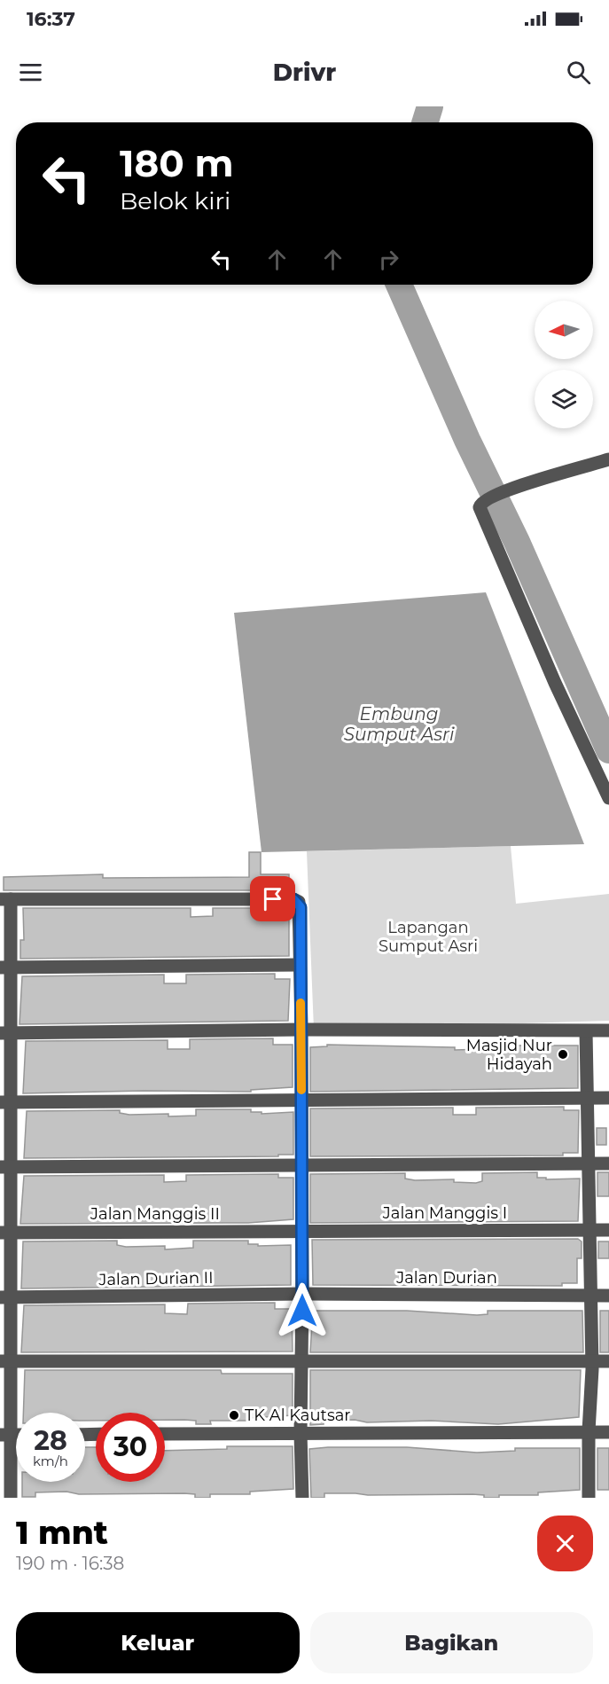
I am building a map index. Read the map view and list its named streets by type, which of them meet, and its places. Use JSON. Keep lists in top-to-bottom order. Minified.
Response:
{"streets":{"street":["Jalan Manggis I","Jalan Manggis II","Jalan Durian","Jalan Durian II"]},"crossings":[["Jalan Manggis I","Jalan Manggis II"],["Jalan Durian","Jalan Durian II"]],"water":["Embung Sumput Asri"],"parks":["Lapangan Sumput Asri"],"places":["Masjid Nur Hidayah","TK Al Kautsar"],"north":"left","page":{"status":"16:37","header":"Drivr","turn":["180 m","Belok kiri"],"speed":"28 km/h","limit":"30","heading":["1 mnt","190 m · 16:38"],"buttons":["Keluar","Bagikan"]}}
